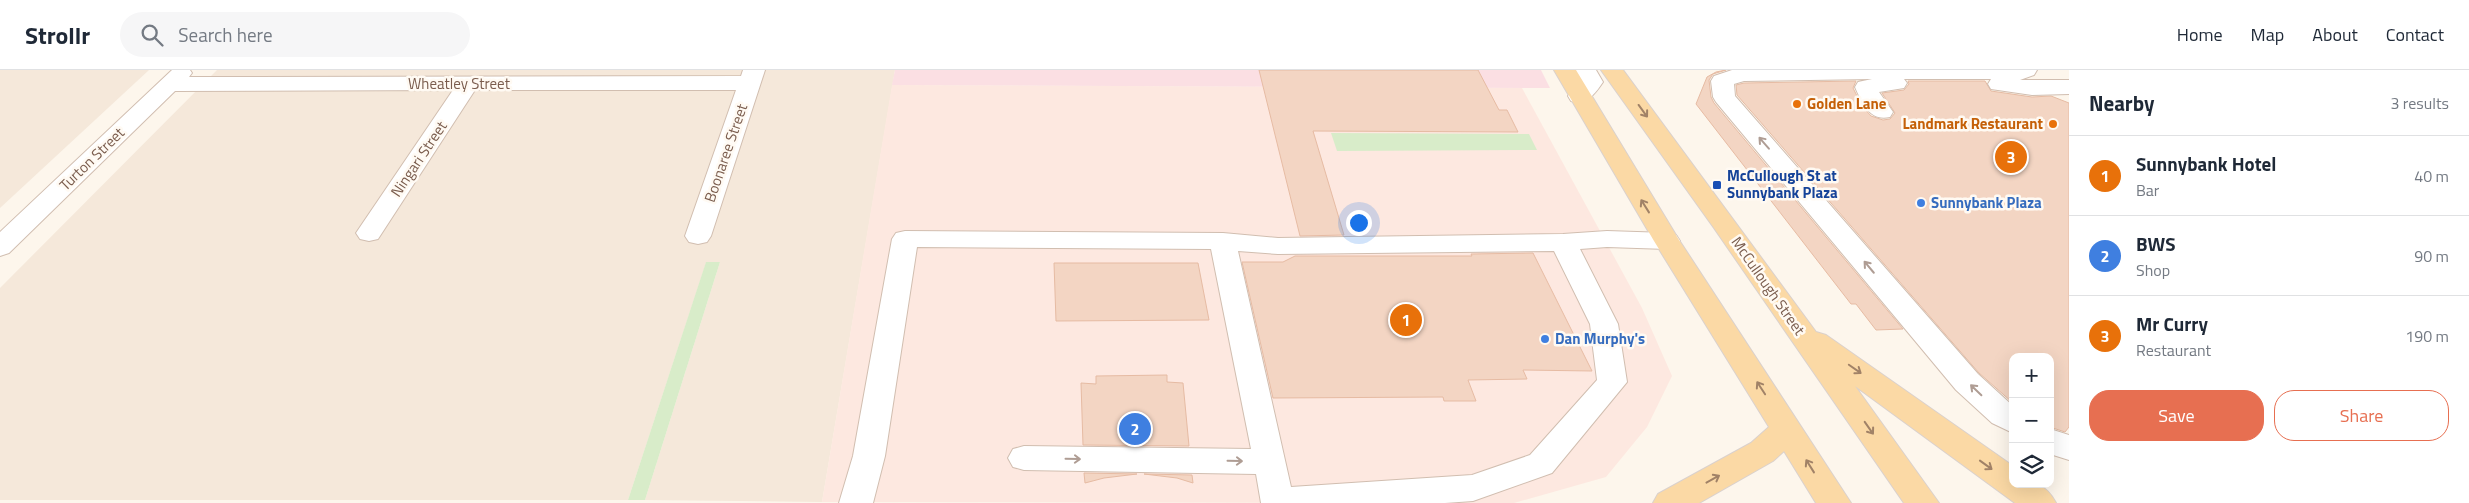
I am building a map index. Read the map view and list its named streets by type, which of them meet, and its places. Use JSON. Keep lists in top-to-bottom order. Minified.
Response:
{"streets":{"main road":["McCullough Street"],"street":["Wheatley Street","Boonaree Street","Turton Street","Ningari Street"]},"crossings":[["Wheatley Street","Boonaree Street"],["Wheatley Street","Turton Street"],["Wheatley Street","Ningari Street"]],"places":{"other":["Golden Lane","Landmark Restaurant","Sunnybank Plaza","Dan Murphy's"],"transit":["McCullough St at Sunnybank Plaza"]},"page":{"header":"Strollr","search":"Search here","nav":["Home","Map","About","Contact"],"heading":["Nearby","3 results"],"list":[{"mark":"1","name":"Sunnybank Hotel","note":"Bar","value":"40 m"},{"mark":"2","name":"BWS","note":"Shop","value":"90 m"},{"mark":"3","name":"Mr Curry","note":"Restaurant","value":"190 m"}],"pins":["3","1","2"],"map_buttons":["+","−"],"buttons":["Save","Share"]}}
